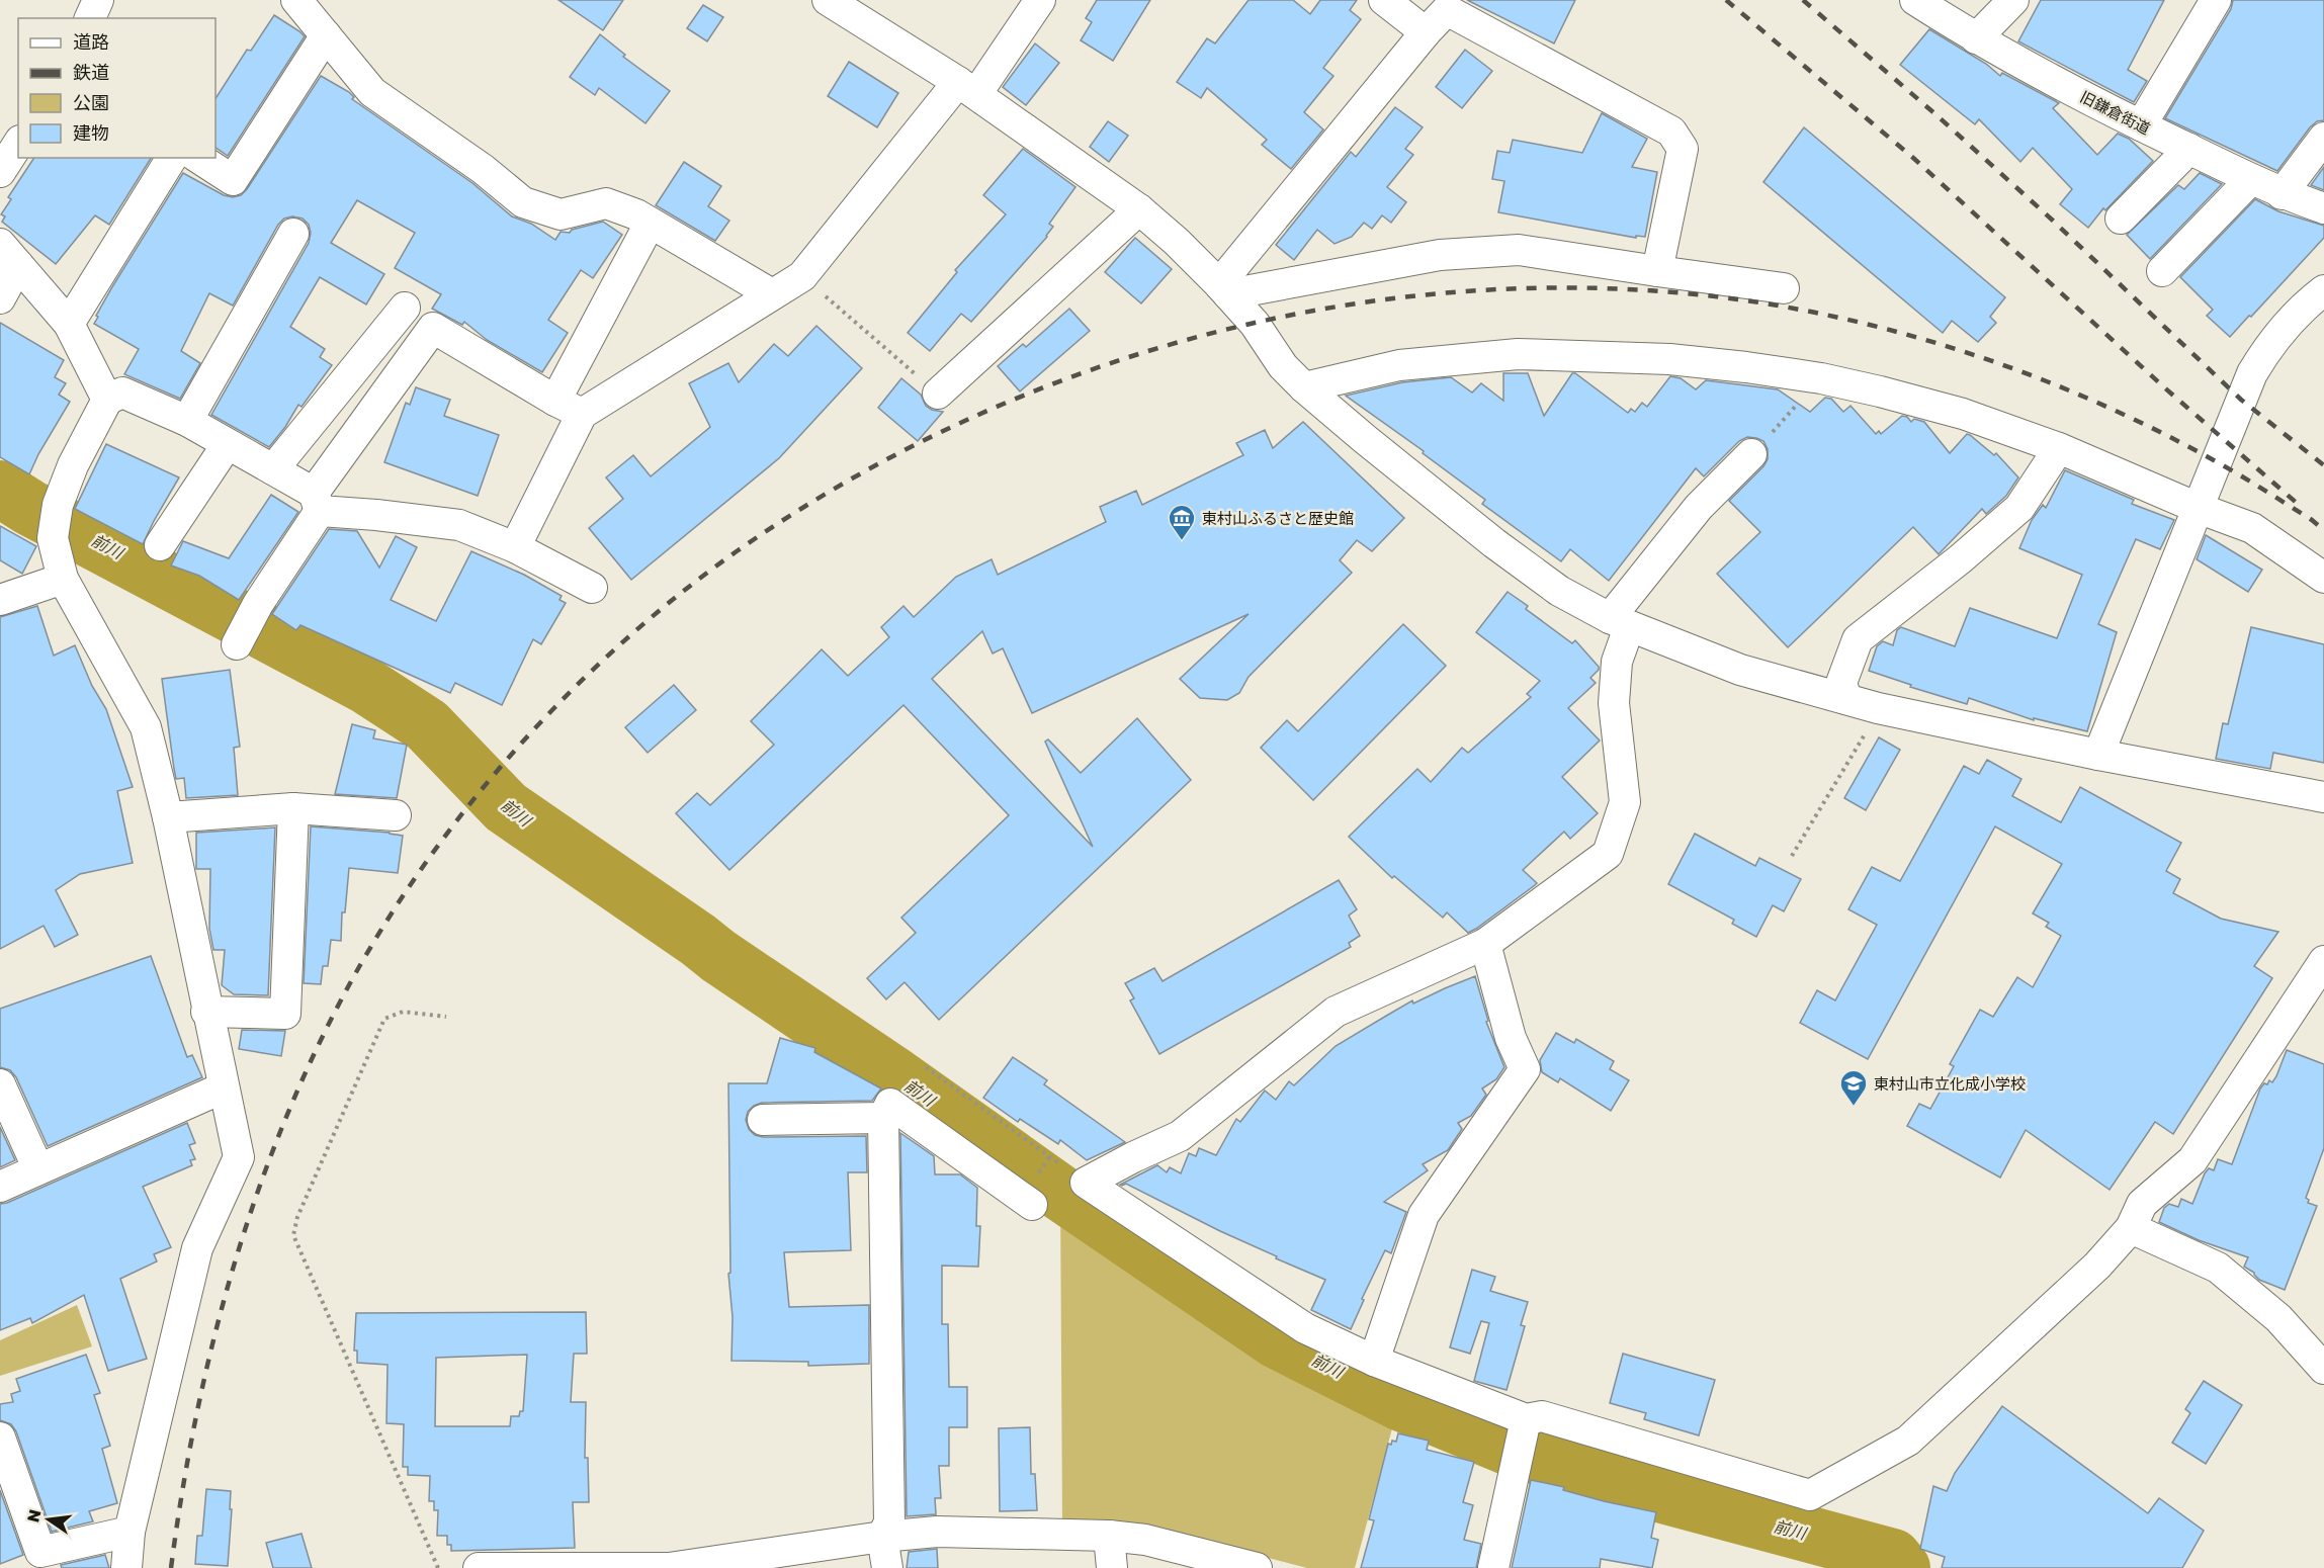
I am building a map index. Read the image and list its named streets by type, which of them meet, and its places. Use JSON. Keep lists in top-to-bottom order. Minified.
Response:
{"streets":{"street":["旧鎌倉街道"]},"water":["前川"],"places":{"museum":["東村山ふるさと歴史館"],"school or university":["東村山市立化成小学校"]},"legend":["道路","鉄道","公園","建物"],"north":"left"}
